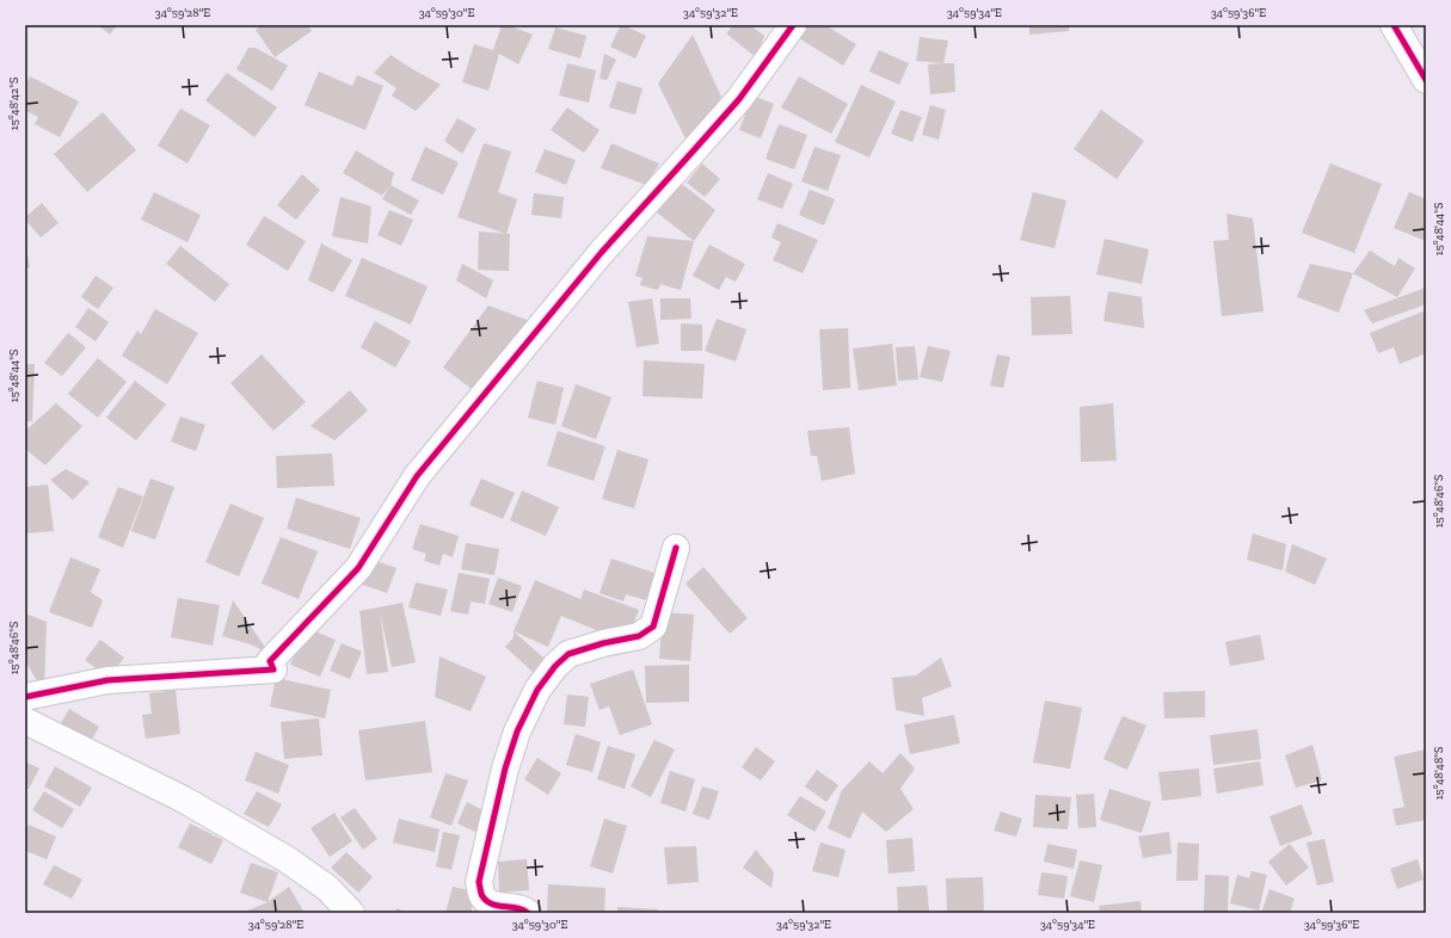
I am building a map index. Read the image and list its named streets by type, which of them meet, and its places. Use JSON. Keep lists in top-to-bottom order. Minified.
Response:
{"coordinates":["34°59'28\"E","34°59'30\"E","34°59'32\"E","34°59'34\"E","34°59'36\"E","15°48'42\"S","15°48'44\"S","15°48'46\"S","15°48'48\"S"]}
